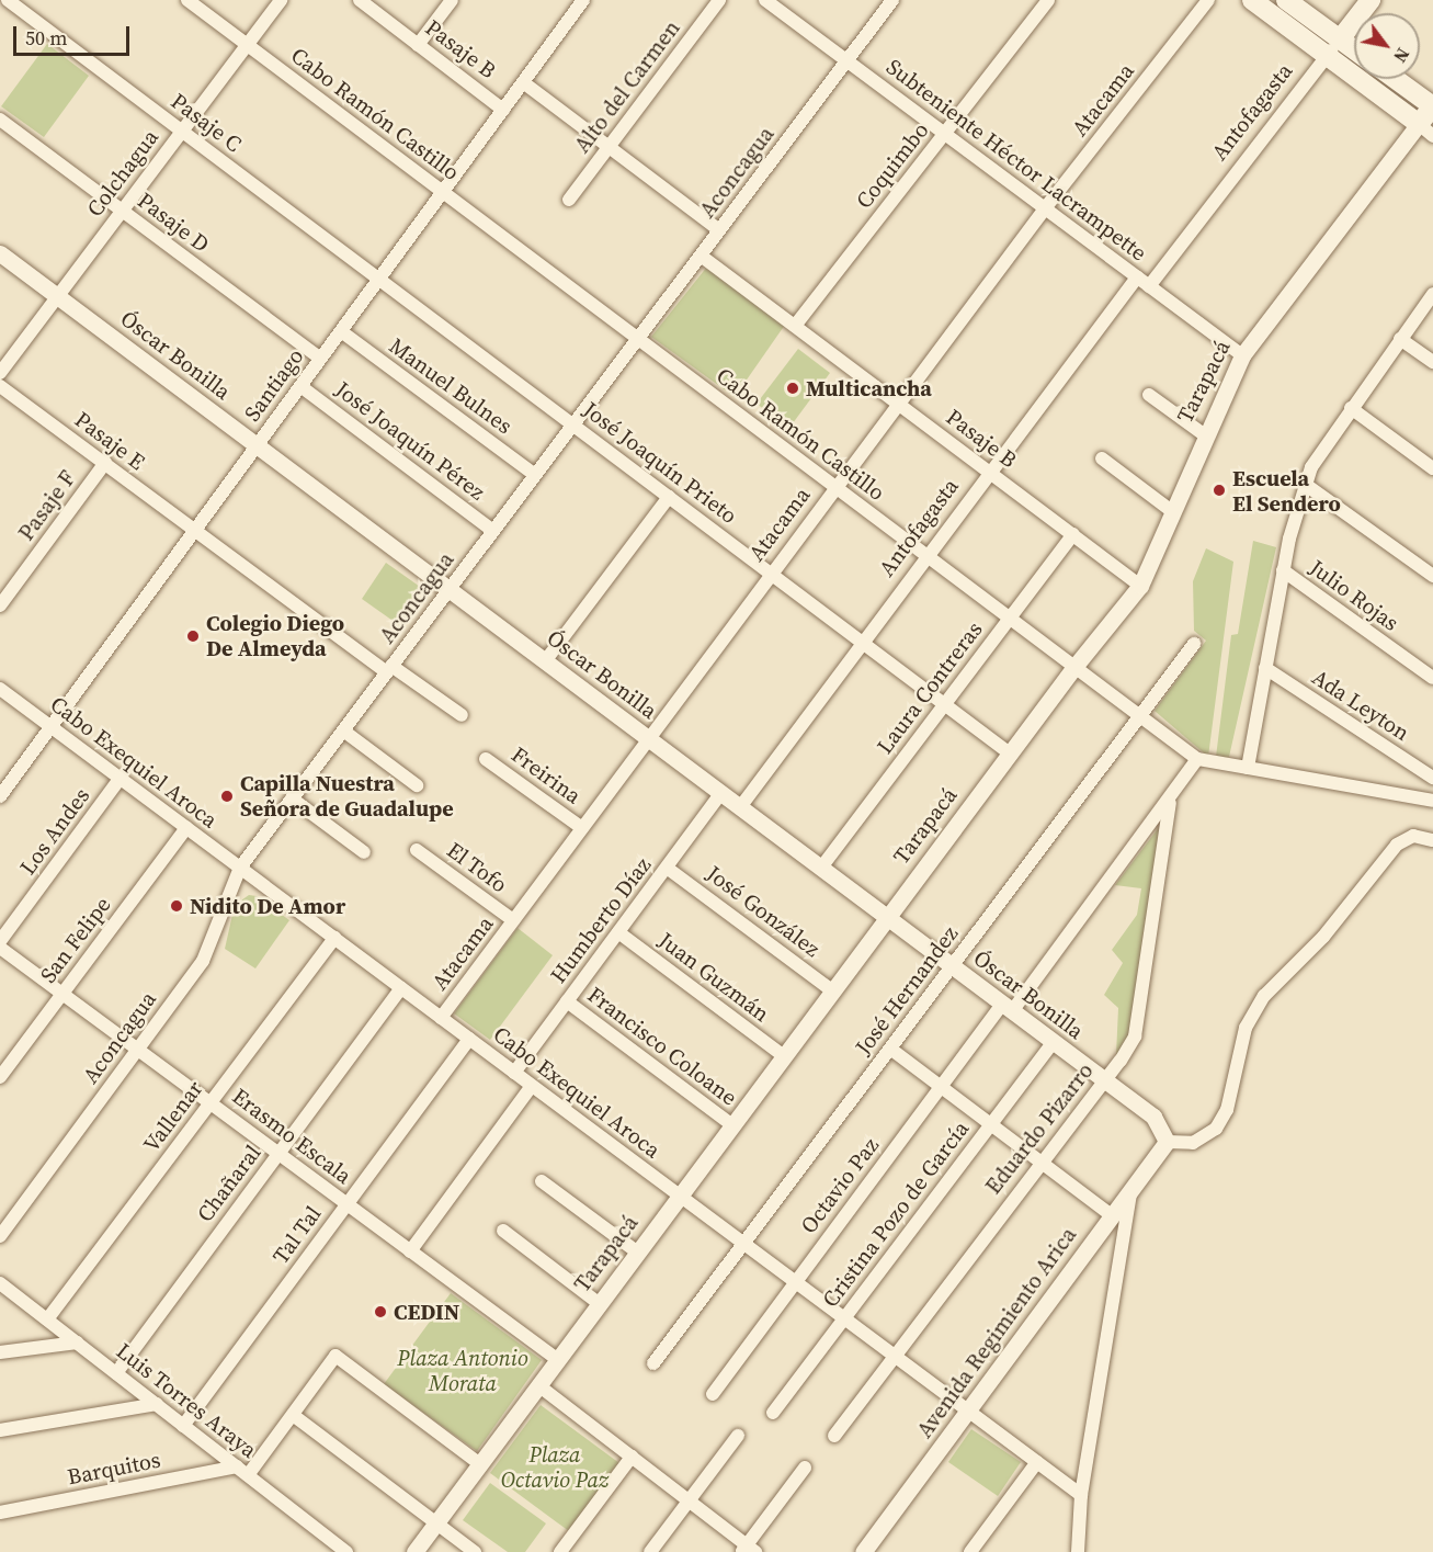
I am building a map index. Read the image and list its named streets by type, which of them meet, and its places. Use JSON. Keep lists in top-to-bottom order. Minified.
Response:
{"streets":{"main road":["Antofagasta","Tarapacá"],"street":["Pasaje B","Alto del Carmen","Atacama","Cabo Ramón Castillo","Pasaje C","Subteniente Héctor Lacrampette","Coquimbo","Aconcagua","Colchagua","Pasaje D","Óscar Bonilla","Santiago","Manuel Bulnes","Pasaje E","José Joaquín Pérez","José Joaquín Prieto","Pasaje F","Julio Rojas","Laura Contreras","Ada Leyton","Cabo Exequiel Aroca","Freirina","Los Andes","El Tofo","José González","Humberto Díaz","San Felipe","Juan Guzmán","José Hernandez","Francisco Coloane","Vallenar","Eduardo Pizarro","Erasmo Escala","Chañaral","Octavio Paz","Cristina Pozo de García","Tal Tal","Avenida Regimiento Arica","Luis Torres Araya","Barquitos"]},"crossings":[["Pasaje B","Atacama"],["Pasaje B","Antofagasta"],["Pasaje B","Coquimbo"],["Pasaje B","Aconcagua"],["Pasaje B","Tarapacá"],["Pasaje B","Santiago"],["Pasaje B","Laura Contreras"],["Atacama","Cabo Ramón Castillo"],["Atacama","Subteniente Héctor Lacrampette"],["Atacama","Óscar Bonilla"],["Atacama","José Joaquín Prieto"],["Atacama","Cabo Exequiel Aroca"],["Atacama","Freirina"],["Atacama","El Tofo"],["Antofagasta","Cabo Ramón Castillo"],["Antofagasta","Subteniente Héctor Lacrampette"],["Antofagasta","Óscar Bonilla"],["Antofagasta","José Joaquín Prieto"],["Cabo Ramón Castillo","Aconcagua"],["Cabo Ramón Castillo","Colchagua"],["Cabo Ramón Castillo","Tarapacá"],["Cabo Ramón Castillo","Santiago"],["Cabo Ramón Castillo","Laura Contreras"],["Cabo Ramón Castillo","José Hernandez"],["Cabo Ramón Castillo","Octavio Paz"],["Pasaje C","Colchagua"],["Pasaje C","Santiago"],["Pasaje C","José Joaquín Prieto"],["Subteniente Héctor Lacrampette","Coquimbo"],["Subteniente Héctor Lacrampette","Aconcagua"],["Subteniente Héctor Lacrampette","Tarapacá"],["Aconcagua","Óscar Bonilla"],["Aconcagua","Manuel Bulnes"],["Aconcagua","Pasaje E"],["Aconcagua","José Joaquín Pérez"],["Aconcagua","José Joaquín Prieto"],["Aconcagua","Cabo Exequiel Aroca"],["Aconcagua","Erasmo Escala"],["Colchagua","Pasaje D"],["Colchagua","Óscar Bonilla"],["Pasaje D","Santiago"],["Óscar Bonilla","Tarapacá"],["Óscar Bonilla","Santiago"],["Óscar Bonilla","Laura Contreras"],["Óscar Bonilla","Humberto Díaz"],["Óscar Bonilla","José Hernandez"],["Óscar Bonilla","Eduardo Pizarro"],["Óscar Bonilla","Octavio Paz"],["Óscar Bonilla","Cristina Pozo de García"],["Óscar Bonilla","Avenida Regimiento Arica"],["Tarapacá","José Joaquín Prieto"],["Tarapacá","Cabo Exequiel Aroca"],["Tarapacá","José González"],["Tarapacá","Juan Guzmán"],["Tarapacá","Francisco Coloane"],["Tarapacá","Erasmo Escala"],["Santiago","Manuel Bulnes"],["Santiago","Pasaje E"],["Santiago","José Joaquín Pérez"],["Santiago","José Joaquín Prieto"],["Santiago","Cabo Exequiel Aroca"],["Pasaje E","Pasaje F"],["José Joaquín Prieto","Laura Contreras"],["Cabo Exequiel Aroca","Los Andes"],["Cabo Exequiel Aroca","Humberto Díaz"],["Cabo Exequiel Aroca","San Felipe"],["Cabo Exequiel Aroca","José Hernandez"],["Cabo Exequiel Aroca","Vallenar"],["Cabo Exequiel Aroca","Eduardo Pizarro"],["Cabo Exequiel Aroca","Chañaral"],["Cabo Exequiel Aroca","Octavio Paz"],["Cabo Exequiel Aroca","Cristina Pozo de García"],["Cabo Exequiel Aroca","Tal Tal"],["Cabo Exequiel Aroca","Avenida Regimiento Arica"],["José González","Humberto Díaz"],["Humberto Díaz","Juan Guzmán"],["Humberto Díaz","Francisco Coloane"],["San Felipe","Erasmo Escala"],["Vallenar","Erasmo Escala"],["Vallenar","Luis Torres Araya"],["Eduardo Pizarro","Octavio Paz"],["Erasmo Escala","Chañaral"],["Erasmo Escala","Tal Tal"],["Chañaral","Luis Torres Araya"],["Tal Tal","Luis Torres Araya"],["Luis Torres Araya","Barquitos"]],"parks":["Plaza Antonio Morata","Plaza Octavio Paz"],"places":["Multicancha","Escuela El Sendero","Colegio Diego De Almeyda","Capilla Nuestra Señora de Guadalupe","Nidito De Amor","CEDIN"],"scale_bar":"50 m","north":"bottom right"}
